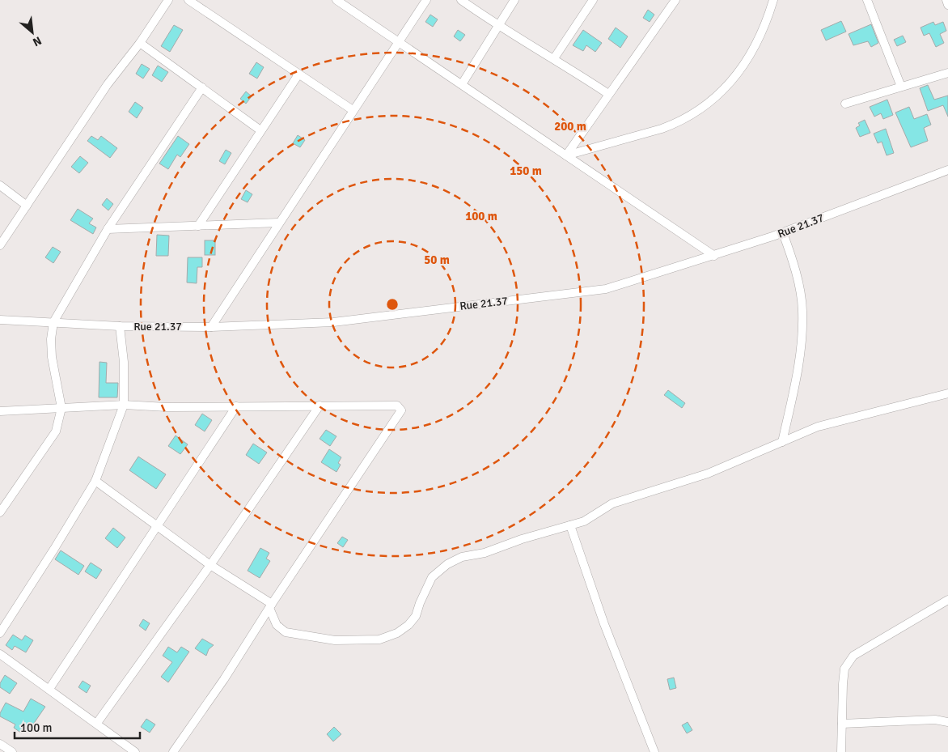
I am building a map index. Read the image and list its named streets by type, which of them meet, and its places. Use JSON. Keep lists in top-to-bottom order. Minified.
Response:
{"streets":{"street":["Rue 21.37"]},"scale_bar":"100 m","north":"bottom right","rings":["200 m","150 m","100 m","50 m"]}
